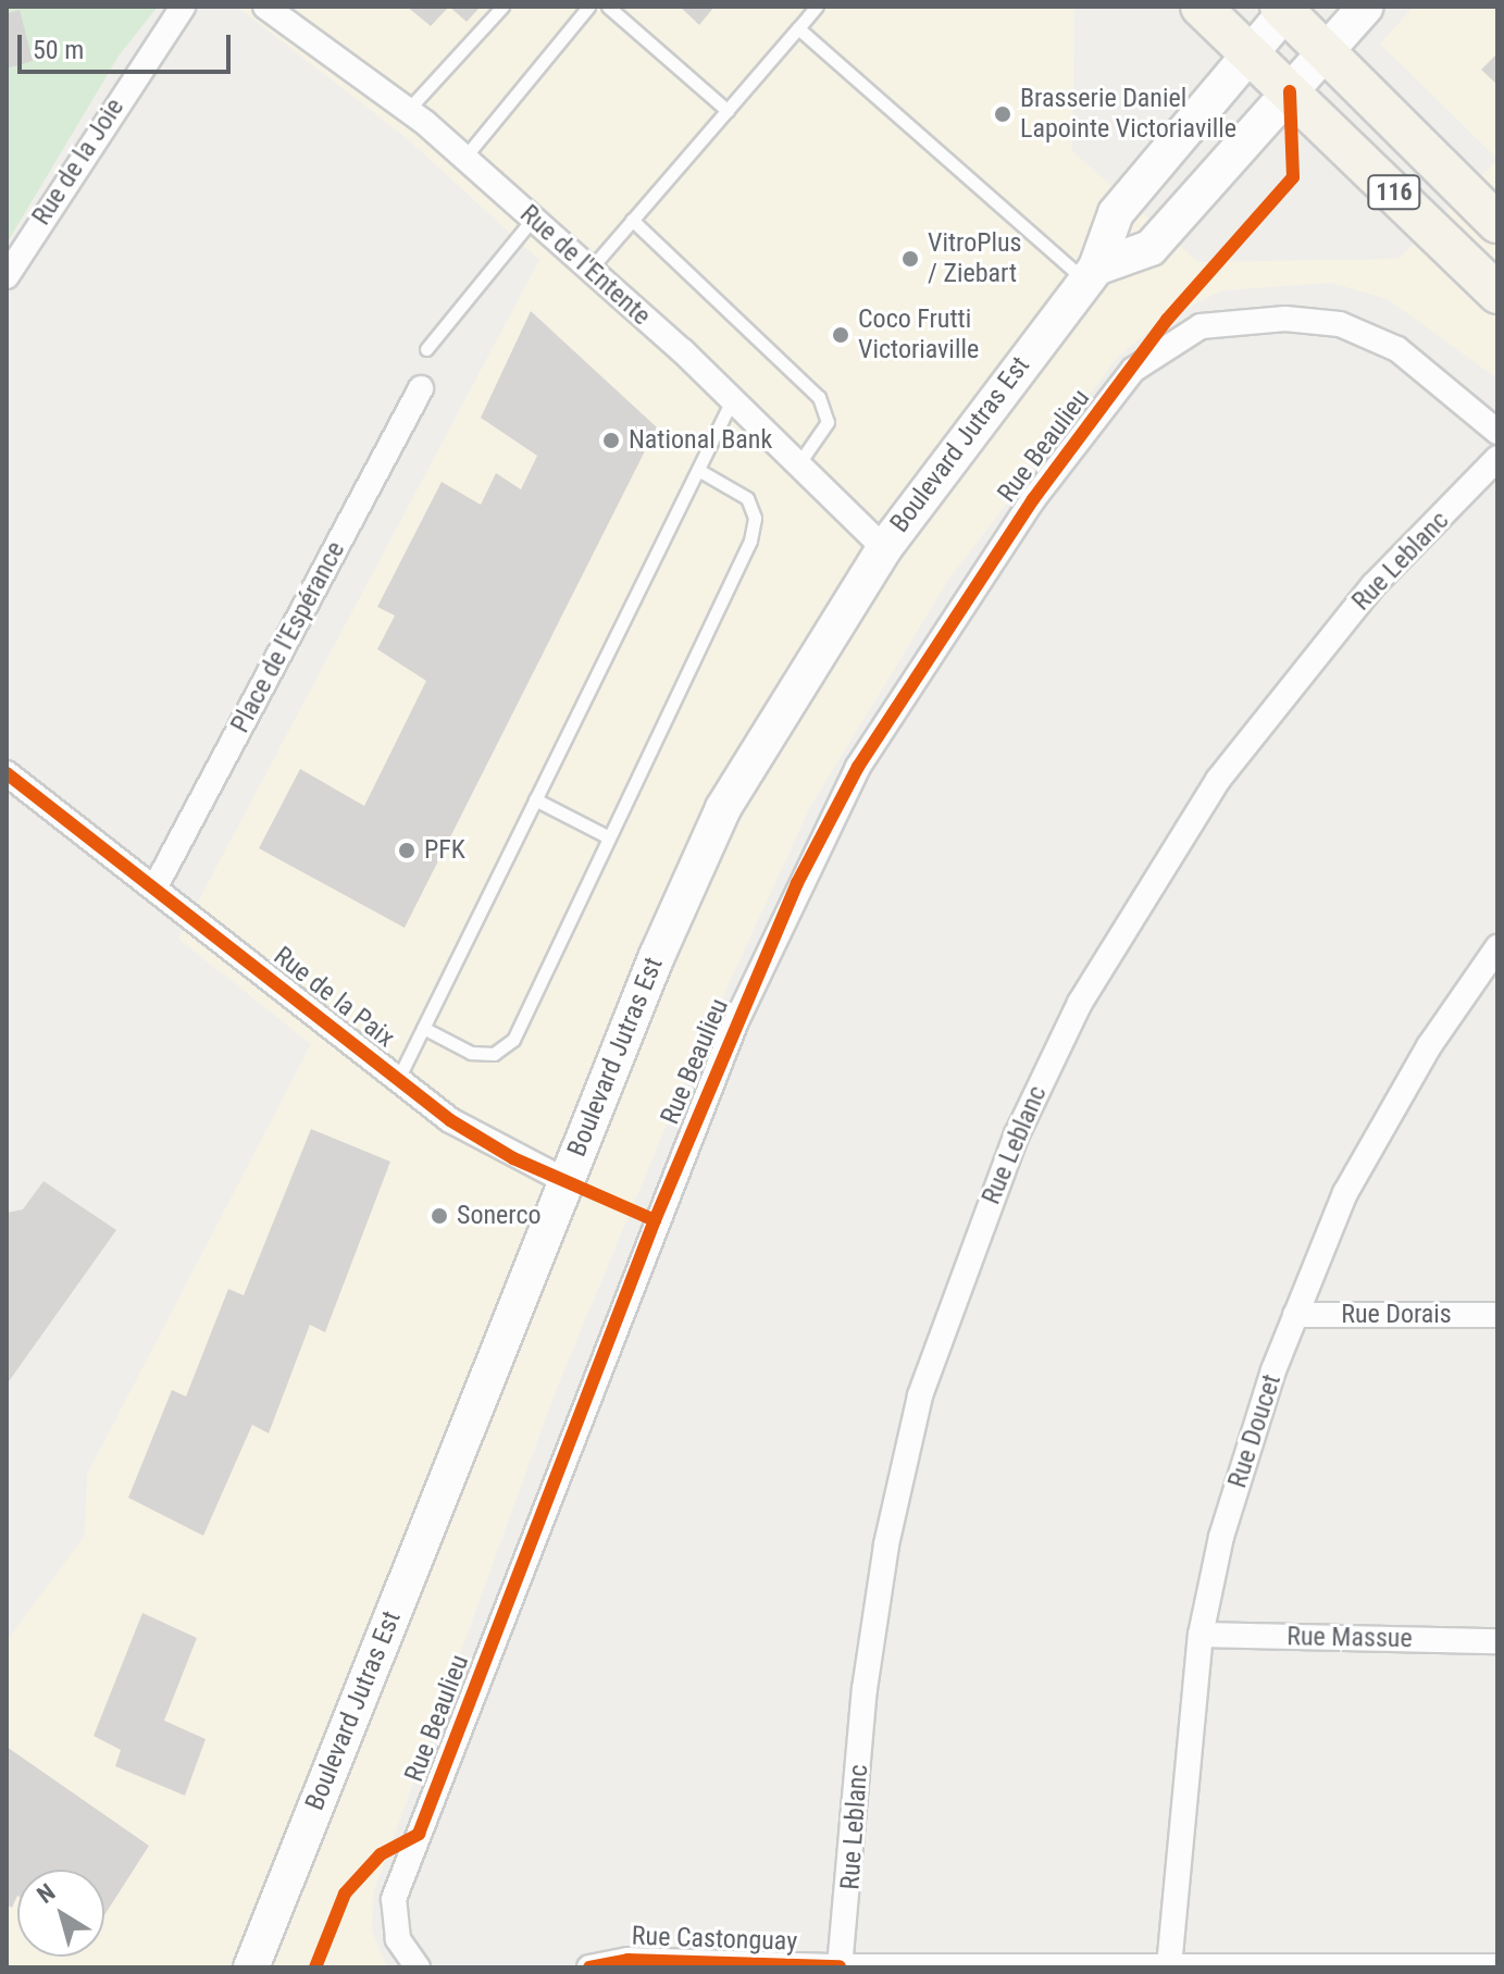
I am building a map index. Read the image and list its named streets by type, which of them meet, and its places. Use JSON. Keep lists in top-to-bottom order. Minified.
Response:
{"streets":{"main road":["116","Boulevard Jutras Est"],"street":["Rue de la Joie","Rue de l'Entente","Rue Beaulieu","Rue Leblanc","Place de l'Espérance","Rue de la Paix","Rue Dorais","Rue Doucet","Rue Massue","Rue Castonguay"]},"crossings":[["116","Boulevard Jutras Est"],["Rue de l'Entente","Boulevard Jutras Est"],["Boulevard Jutras Est","Rue de la Paix"],["Rue Leblanc","Rue Castonguay"],["Place de l'Espérance","Rue de la Paix"],["Rue Dorais","Rue Doucet"],["Rue Doucet","Rue Massue"],["Rue Doucet","Rue Castonguay"]],"places":["Brasserie Daniel Lapointe Victoriaville","VitroPlus / Ziebart","Coco Frutti Victoriaville","National Bank","PFK","Sonerco"],"scale_bar":"50 m","north":"top left"}
